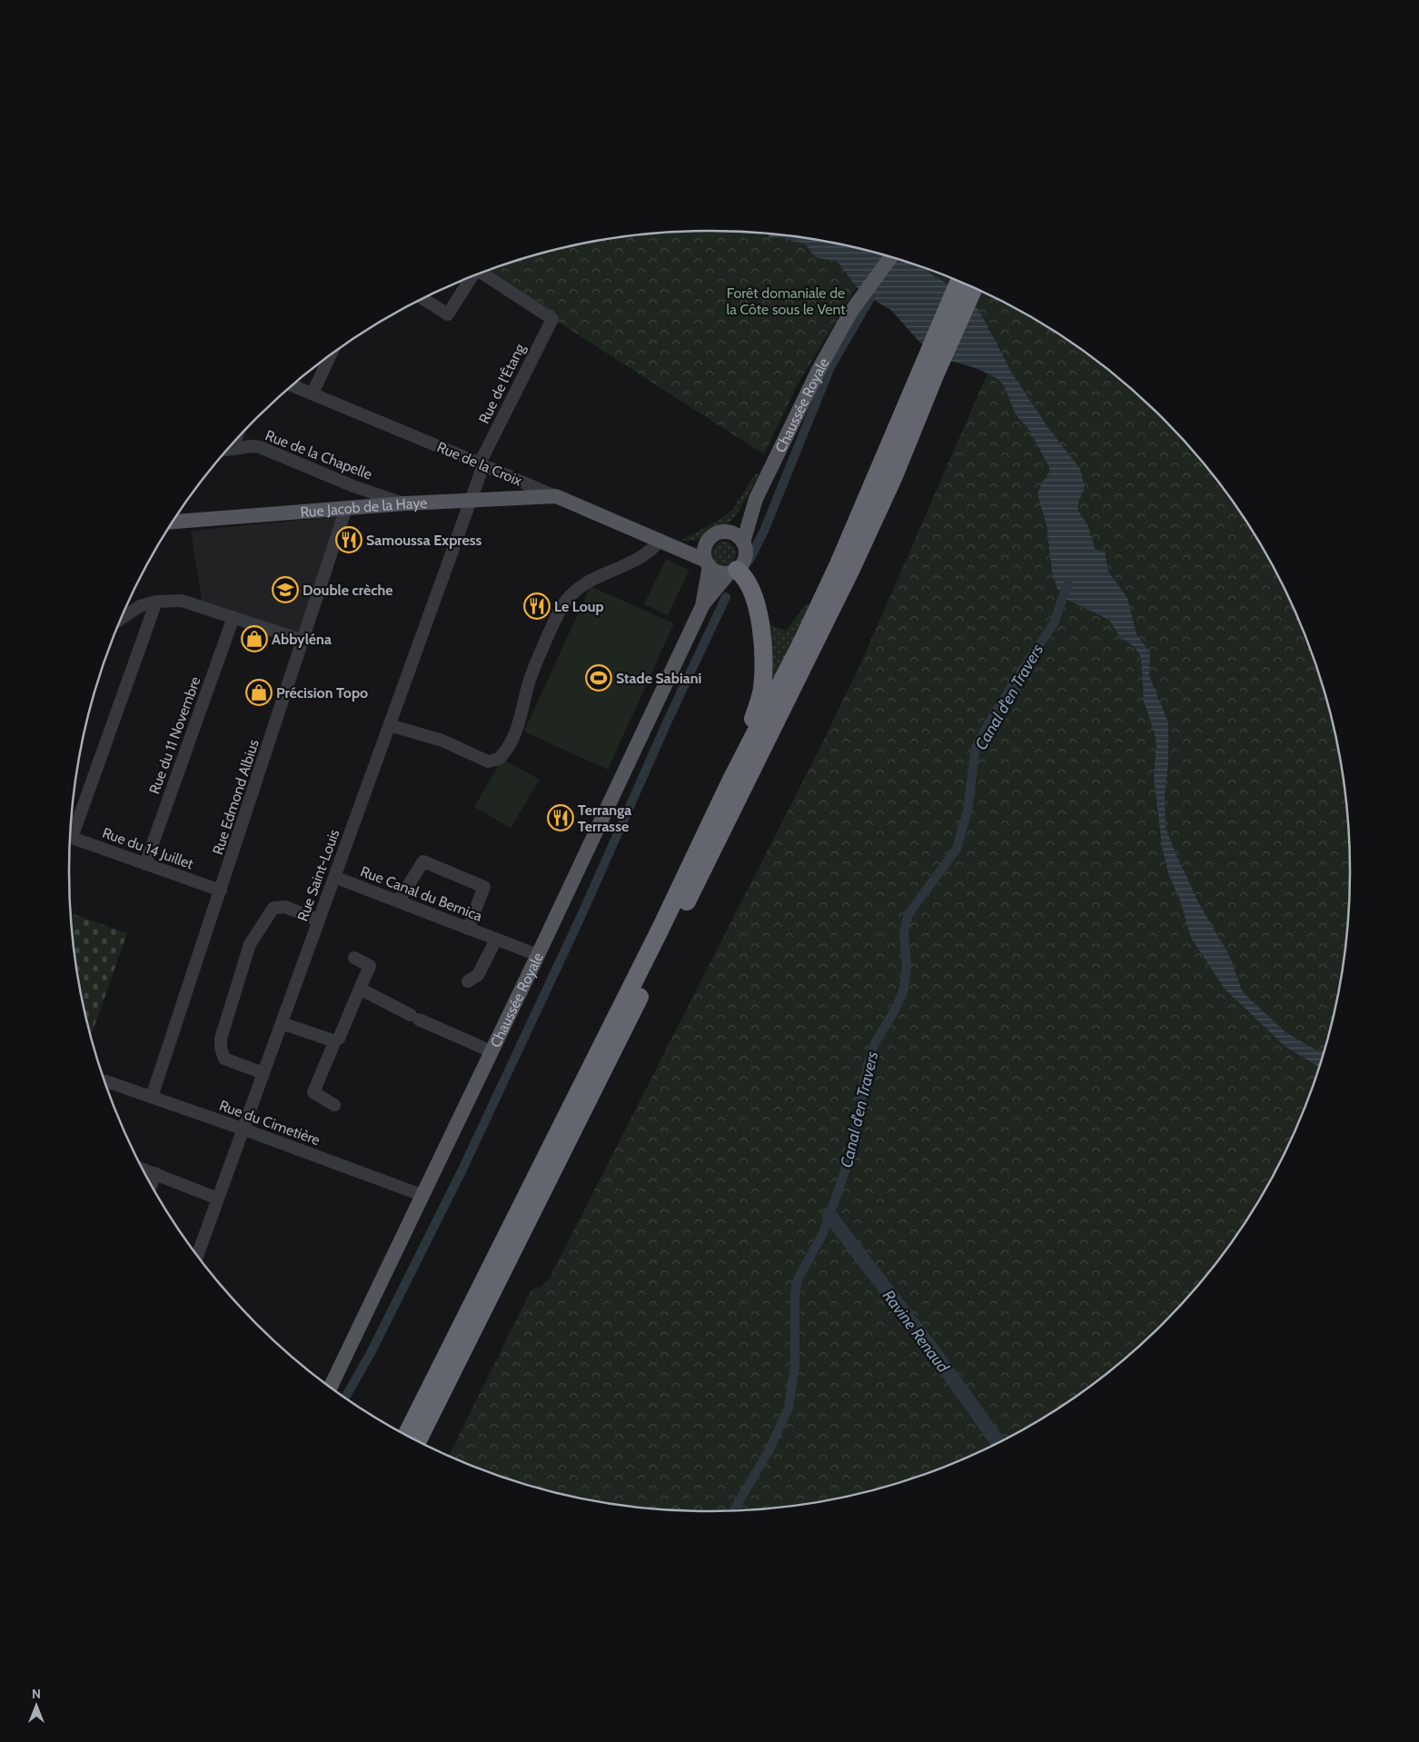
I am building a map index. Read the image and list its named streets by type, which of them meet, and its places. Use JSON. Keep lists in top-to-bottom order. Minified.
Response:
{"streets":{"main road":["Chaussée Royale","Rue de la Croix","Rue Jacob de la Haye"],"street":["Rue de l'Étang","Rue de la Chapelle","Rue du 11 Novembre","Rue Edmond Albius","Rue du 14 Juillet","Rue Saint-Louis","Rue Canal du Bernica","Rue du Cimetière"]},"crossings":[["Rue de l'Étang","Rue de la Croix"],["Rue de l'Étang","Rue Jacob de la Haye"],["Rue de l'Étang","Rue Saint-Louis"],["Chaussée Royale","Rue de la Croix"],["Chaussée Royale","Rue Canal du Bernica"],["Chaussée Royale","Rue du Cimetière"],["Rue de la Chapelle","Rue Jacob de la Haye"],["Rue de la Chapelle","Rue Edmond Albius"],["Rue de la Croix","Rue Jacob de la Haye"],["Rue Jacob de la Haye","Rue Edmond Albius"],["Rue Jacob de la Haye","Rue Saint-Louis"],["Rue du 11 Novembre","Rue du 14 Juillet"],["Rue Edmond Albius","Rue du 14 Juillet"],["Rue Edmond Albius","Rue du Cimetière"],["Rue Saint-Louis","Rue Canal du Bernica"],["Rue Saint-Louis","Rue du Cimetière"]],"water":["Canal d'en Travers","Ravine Renaud"],"parks":["Forêt domaniale de la Côte sous le Vent"],"places":{"restaurant":["Samoussa Express","Le Loup","Terranga Terrasse"],"school or university":["Double crèche"],"shop":["Abbyléna","Précision Topo"],"sports":["Stade Sabiani"]},"north":"top"}
